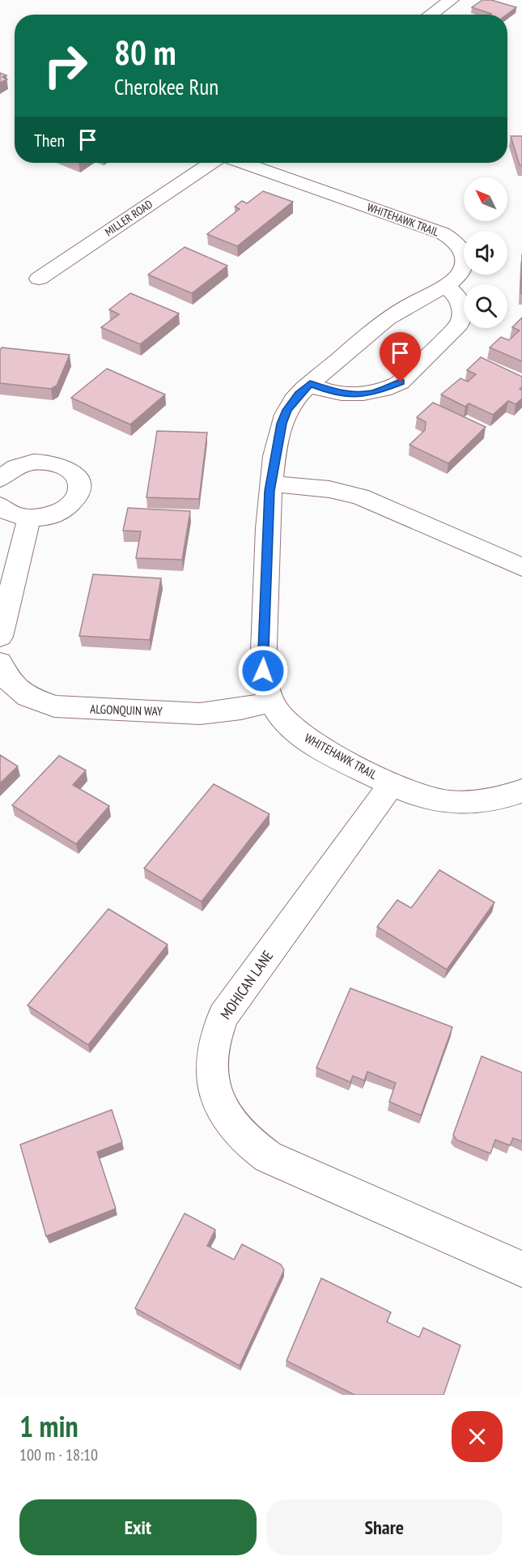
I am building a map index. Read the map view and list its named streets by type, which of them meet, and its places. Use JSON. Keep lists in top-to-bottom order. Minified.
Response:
{"streets":{"street":["MILLER ROAD","WHITEHAWK TRAIL","ALGONQUIN WAY","MOHICAN LANE"]},"crossings":[["WHITEHAWK TRAIL","ALGONQUIN WAY"],["WHITEHAWK TRAIL","MOHICAN LANE"]],"north":"top left","page":{"turn":["80 m","Cherokee Run"],"then":"Then","heading":["1 min","100 m · 18:10"],"buttons":["Exit","Share"]}}
